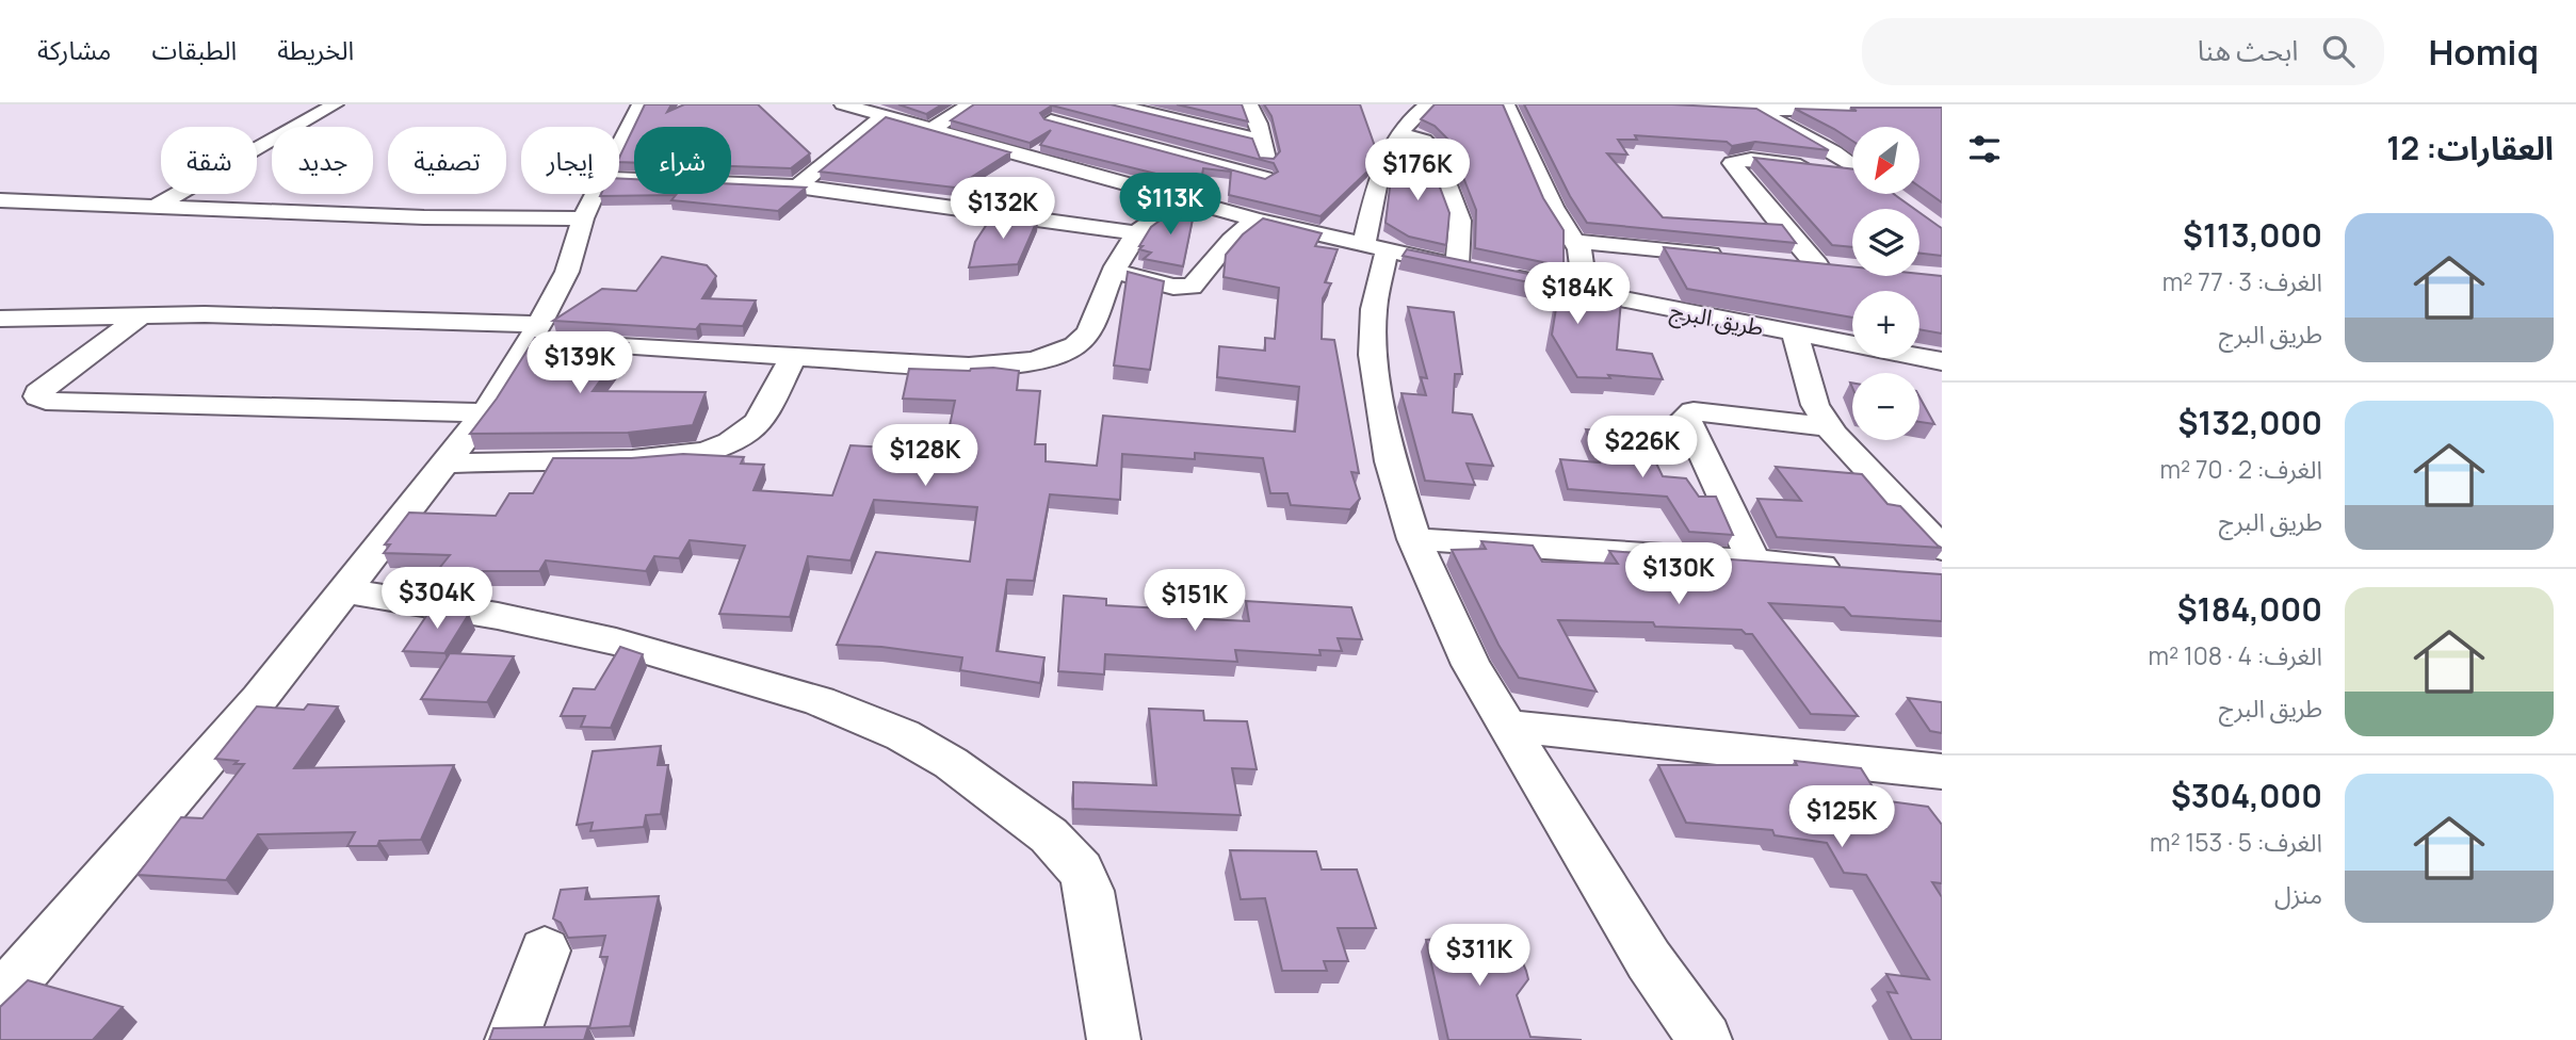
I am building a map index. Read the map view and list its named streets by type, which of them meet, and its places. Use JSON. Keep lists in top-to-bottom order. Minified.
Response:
{"streets":{"street":["طريق البرج"]},"north":"bottom left","page":{"header":"Homiq","search":"ابحث هنا","nav":["الخريطة","الطبقات","مشاركة"],"heading":"العقارات: 12","map_buttons":["+","−"],"chip":["شراء","إيجار","تصفية","جديد","شقة"],"price":["$176K","$113K","$132K","$184K","$139K","$226K","$128K","$130K","$304K","$151K","$125K","$311K"],"list":[{"name":"$113,000","note":"الغرف: 3 · 77 m² · طريق البرج"},{"name":"$132,000","note":"الغرف: 2 · 70 m² · طريق البرج"},{"name":"$184,000","note":"الغرف: 4 · 108 m² · طريق البرج"},{"name":"$304,000","note":"الغرف: 5 · 153 m² · منزل"}]}}
